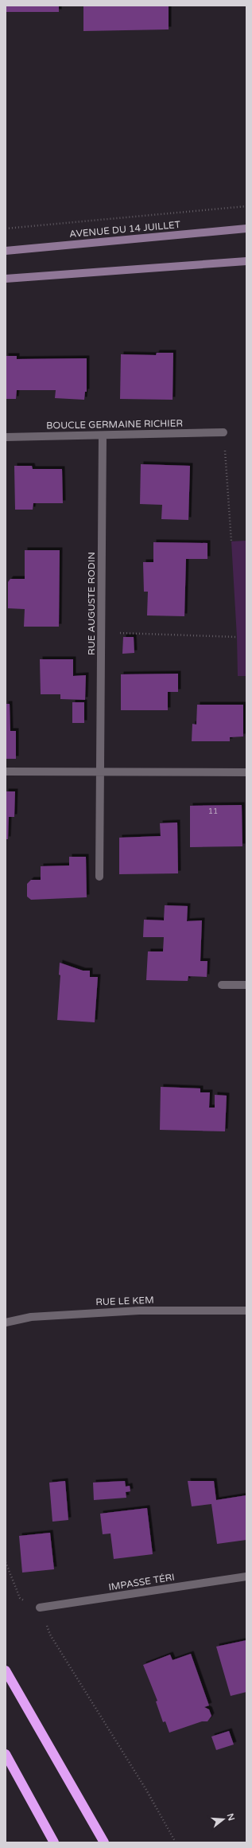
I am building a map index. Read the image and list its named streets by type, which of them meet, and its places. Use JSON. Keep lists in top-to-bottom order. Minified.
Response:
{"streets":{"main road":["AVENUE DU 14 JUILLET"],"street":["BOUCLE GERMAINE RICHIER","RUE AUGUSTE RODIN","RUE LE KEM","IMPASSE TÉRI"]},"crossings":[["BOUCLE GERMAINE RICHIER","RUE AUGUSTE RODIN"]],"house_numbers":["11"],"north":"right"}
